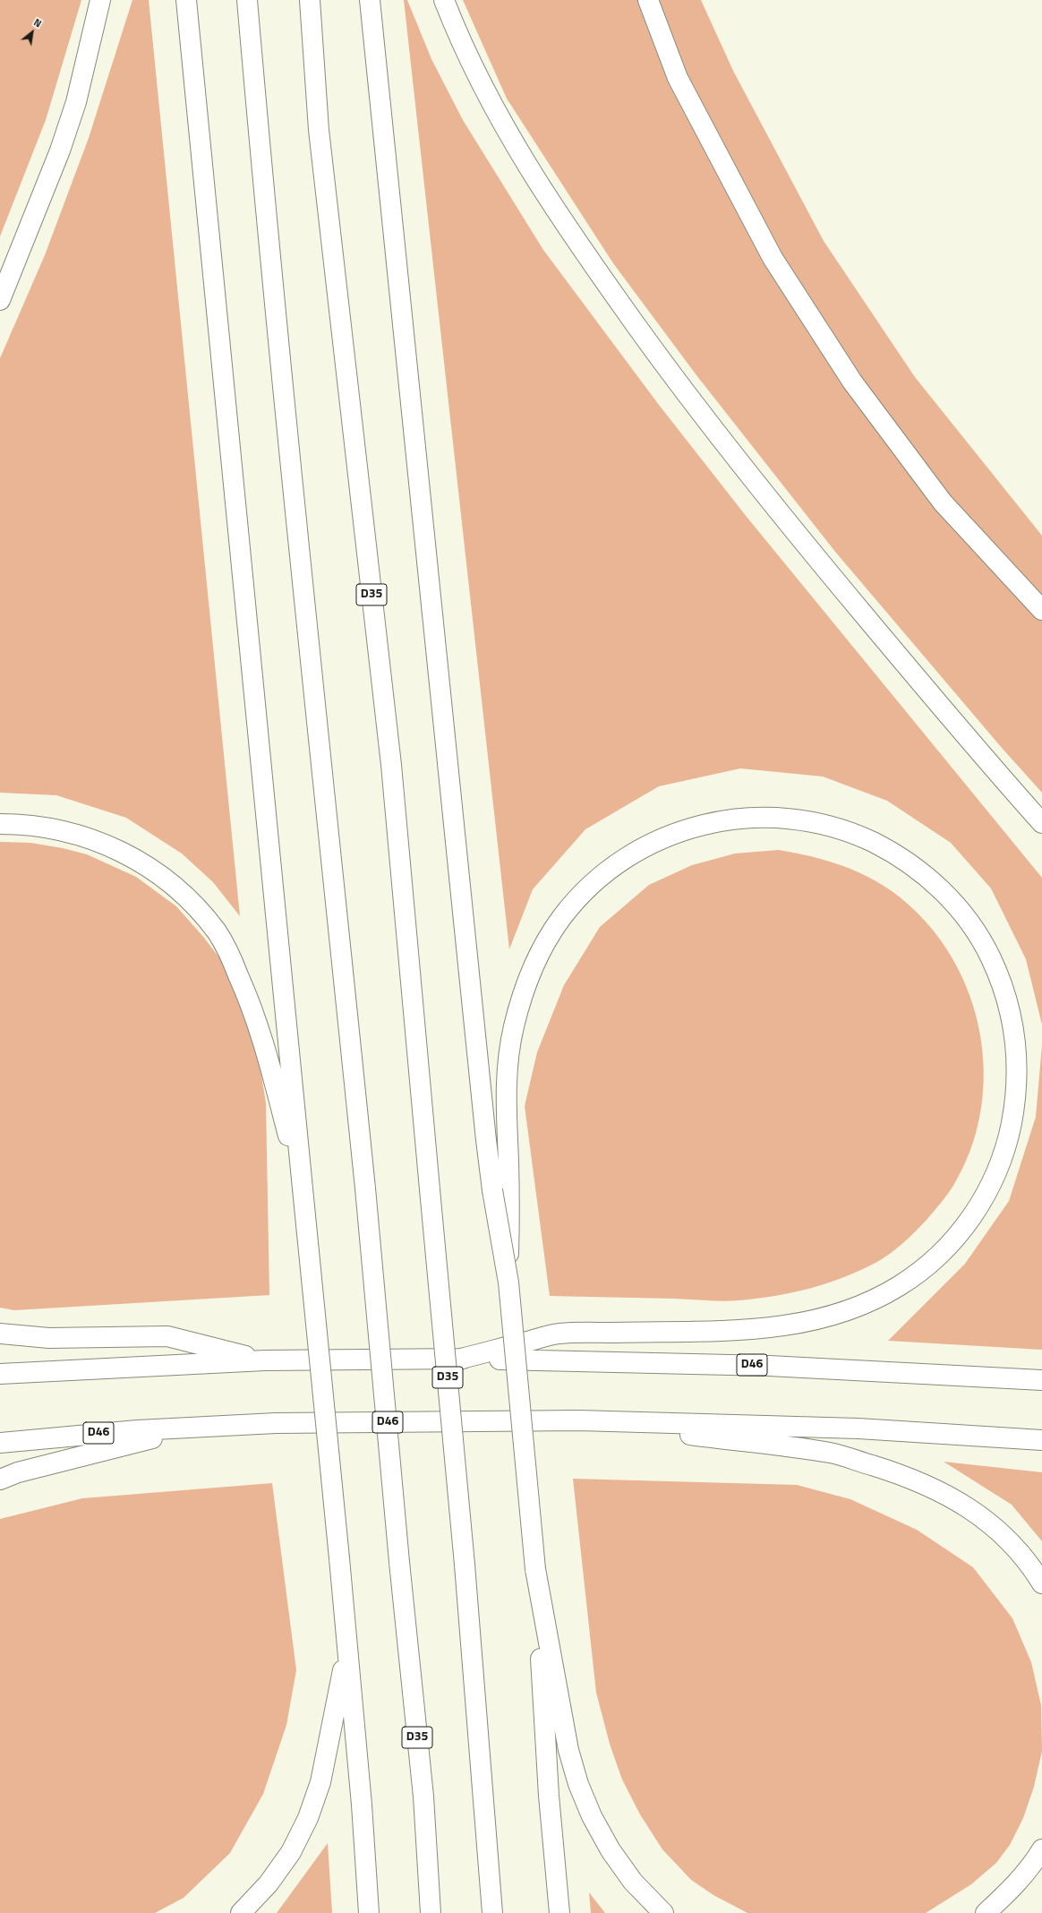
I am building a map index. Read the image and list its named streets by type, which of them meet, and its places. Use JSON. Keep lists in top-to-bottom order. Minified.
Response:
{"streets":{"main road":["D35","D46"]},"north":"top right"}
